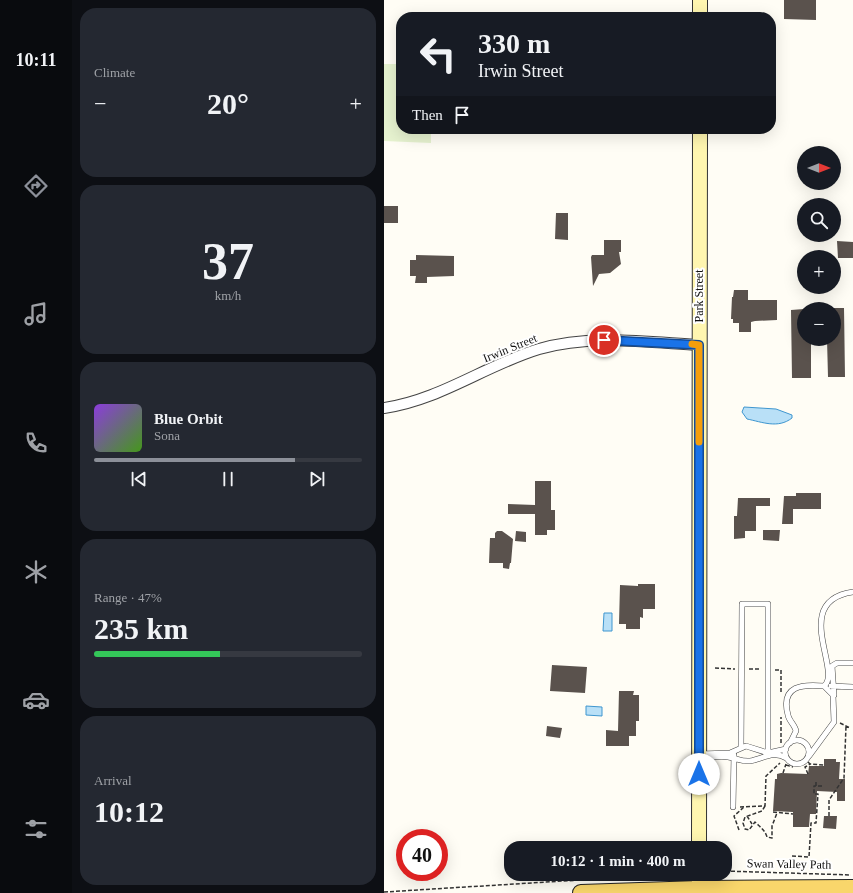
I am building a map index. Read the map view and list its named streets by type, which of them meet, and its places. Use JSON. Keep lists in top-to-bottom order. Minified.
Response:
{"streets":{"street":["Park Street","Irwin Street"],"path":["Swan Valley Path"]},"crossings":[["Park Street","Irwin Street"]],"north":"right","page":{"tabs":"10:11","tile":["Climate",["37","km/h"],["Range · 47%","235 km"],["Arrival","10:12"]],"turn":["330 m","Irwin Street"],"heat":["−","20°","+"],"then":"Then","map_buttons":["+","−"],"song":["Blue Orbit","Sona"],"limit":"40","trip":"10:12 · 1 min · 400 m"}}
